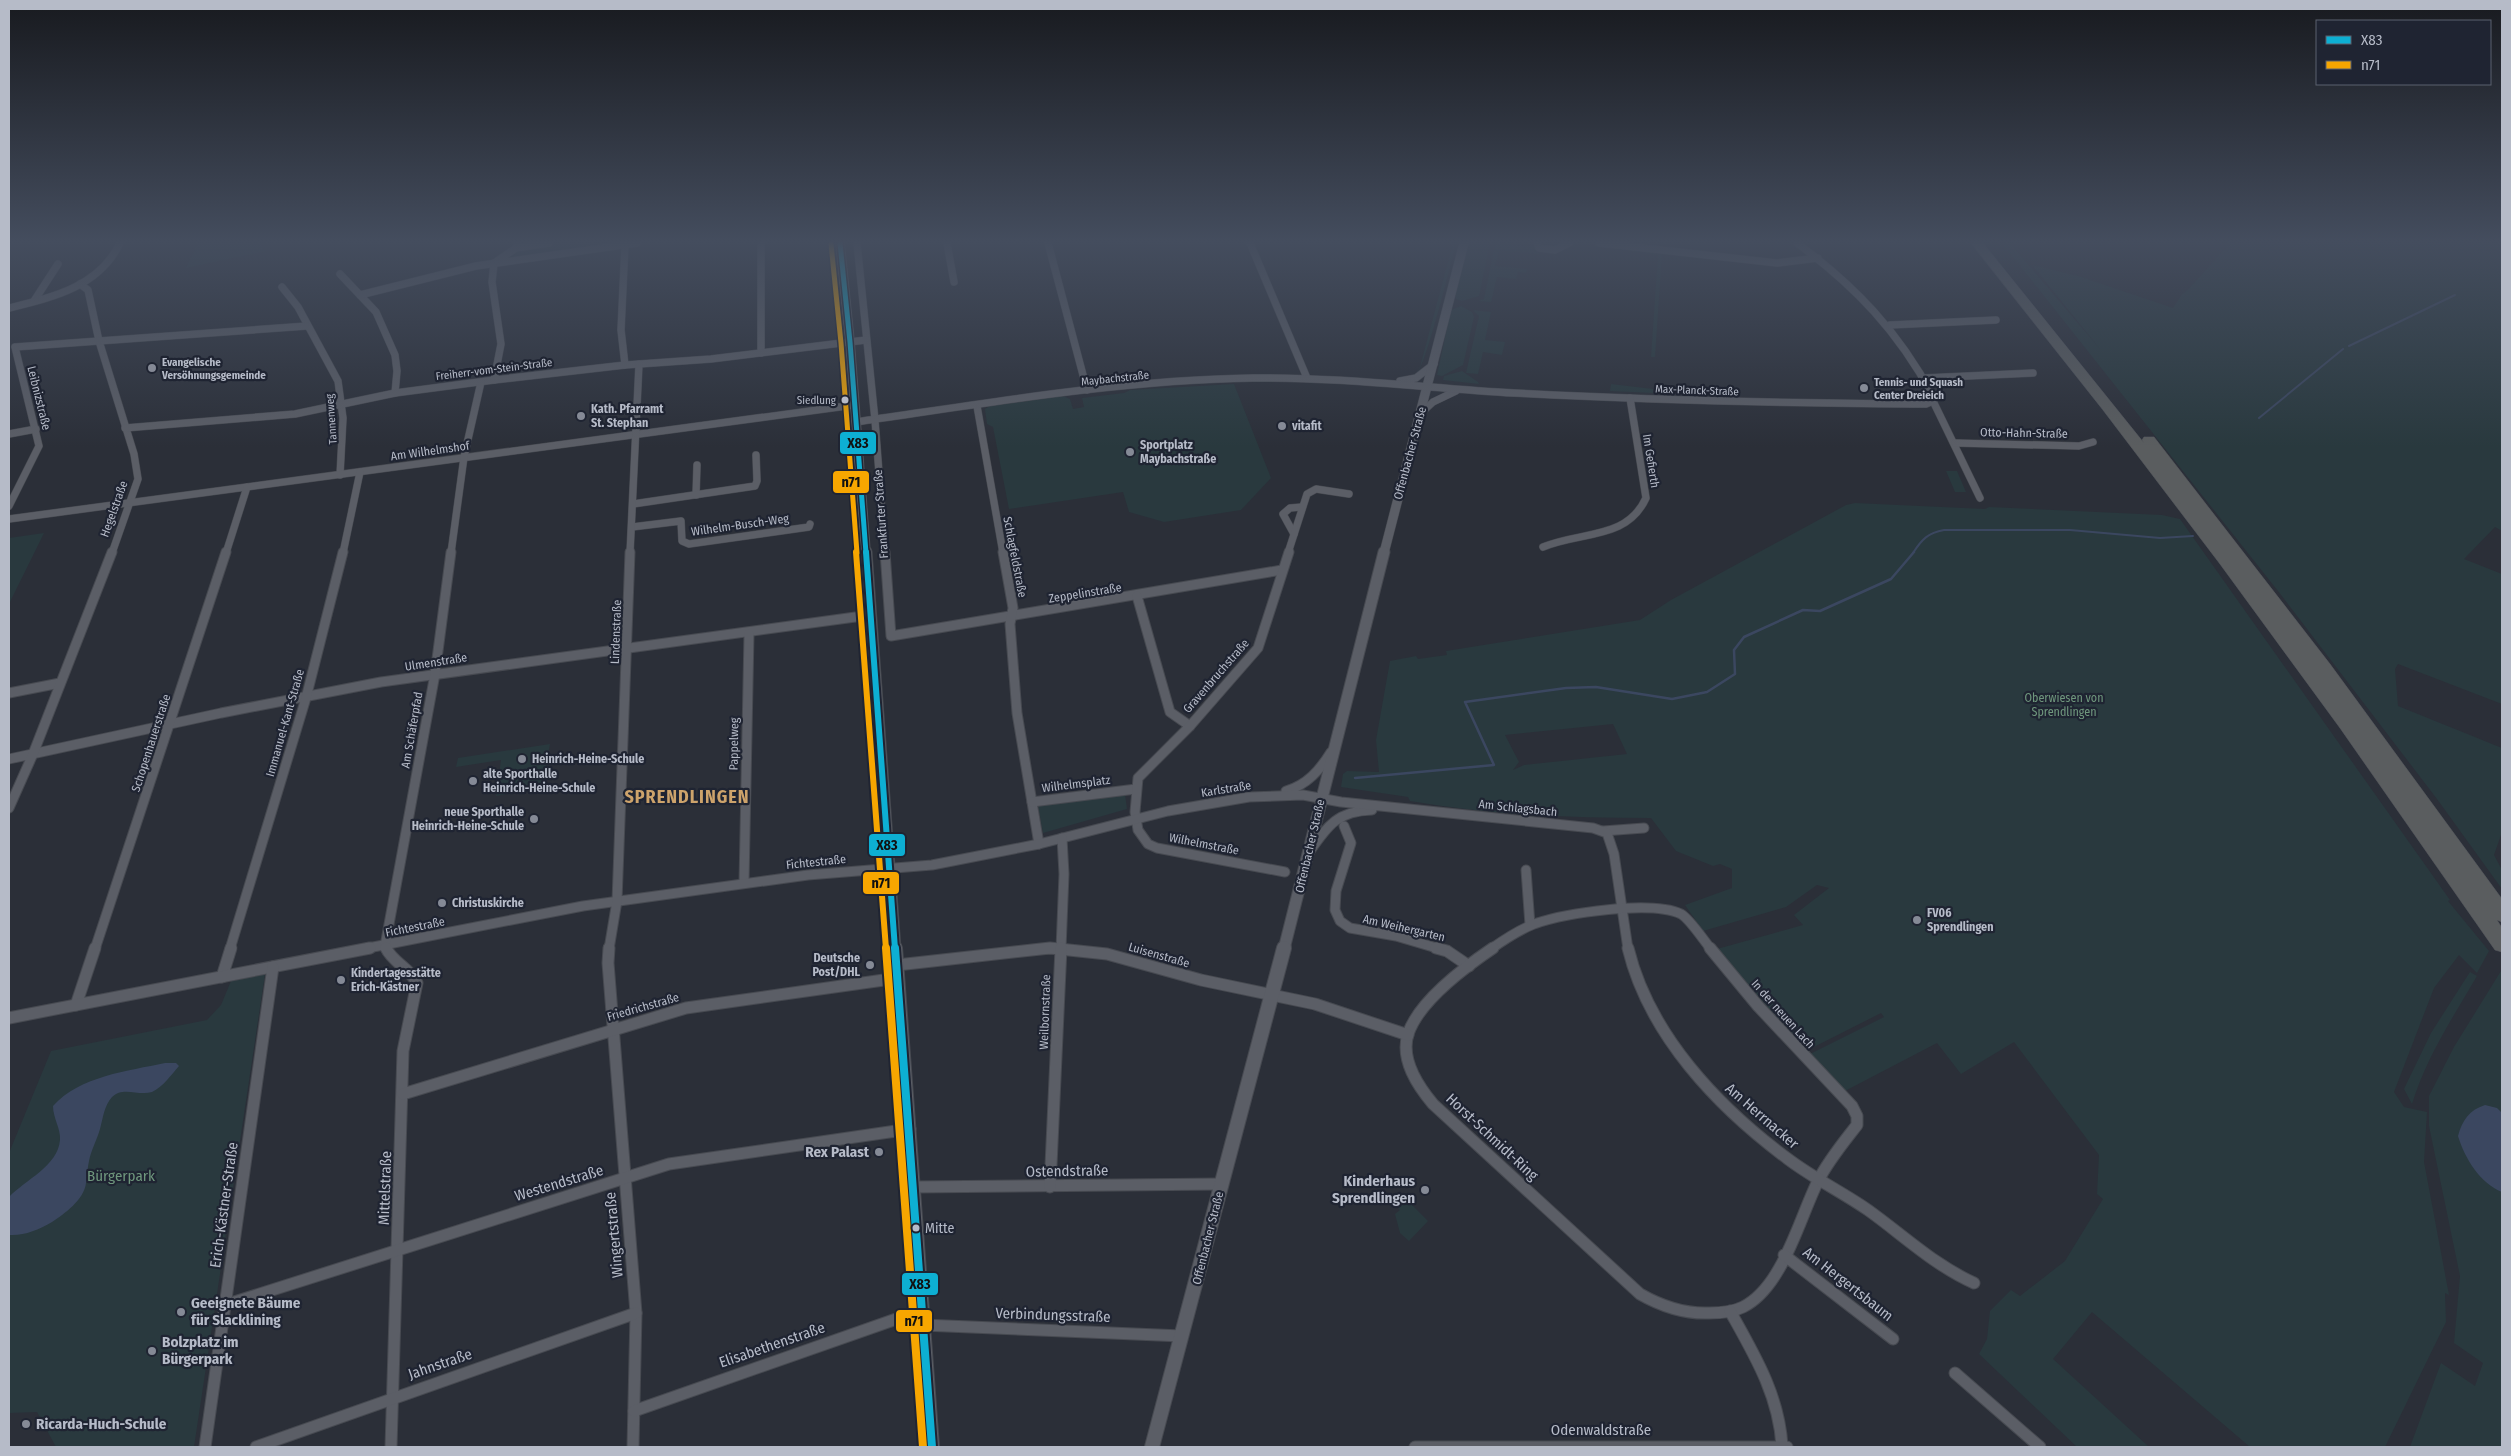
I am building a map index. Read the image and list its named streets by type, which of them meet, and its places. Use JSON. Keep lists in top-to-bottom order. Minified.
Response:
{"streets":{"street":["Freiherr-vom-Stein-Straße","Maybachstraße","Max-Planck-Straße","Leibnizstraße","Tannenweg","Otto-Hahn-Straße","Am Wilhelmshof","Offenbacher Straße","Im Gefierth","Hegelstraße","Frankfurter Straße","Wilhelm-Busch-Weg","Schlagfeldstraße","Zeppelinstraße","Lindenstraße","Ulmenstraße","Gravenbruchstraße","Immanuel-Kant-Straße","Am Schäferpfad","Schopenhauerstraße","Pappelweg","Wilhelmsplatz","Karlstraße","Am Schlagsbach","Wilhelmstraße","Fichtestraße","Am Weihergarten","Luisenstraße","Friedrichstraße","Weilbornstraße","In der neuen Lach","Am Herrnacker","Horst-Schmidt-Ring","Ostendstraße","Westendstraße","Mittelstraße","Erich-Kästner-Straße","Wingertstraße","Am Hergertsbaum","Verbindungsstraße","Elisabethenstraße","Jahnstraße","Odenwaldstraße"]},"crossings":[["Freiherr-vom-Stein-Straße","Tannenweg"],["Freiherr-vom-Stein-Straße","Hegelstraße"],["Freiherr-vom-Stein-Straße","Frankfurter Straße"],["Freiherr-vom-Stein-Straße","Lindenstraße"],["Freiherr-vom-Stein-Straße","Am Schäferpfad"],["Maybachstraße","Max-Planck-Straße"],["Maybachstraße","Offenbacher Straße"],["Maybachstraße","Frankfurter Straße"],["Maybachstraße","Schlagfeldstraße"],["Max-Planck-Straße","Offenbacher Straße"],["Max-Planck-Straße","Im Gefierth"],["Leibnizstraße","Hegelstraße"],["Tannenweg","Am Wilhelmshof"],["Am Wilhelmshof","Hegelstraße"],["Am Wilhelmshof","Frankfurter Straße"],["Am Wilhelmshof","Lindenstraße"],["Am Wilhelmshof","Immanuel-Kant-Straße"],["Am Wilhelmshof","Am Schäferpfad"],["Am Wilhelmshof","Schopenhauerstraße"],["Offenbacher Straße","Karlstraße"],["Offenbacher Straße","Am Schlagsbach"],["Offenbacher Straße","Luisenstraße"],["Offenbacher Straße","Ostendstraße"],["Offenbacher Straße","Verbindungsstraße"],["Hegelstraße","Ulmenstraße"],["Frankfurter Straße","Zeppelinstraße"],["Frankfurter Straße","Ulmenstraße"],["Frankfurter Straße","Fichtestraße"],["Frankfurter Straße","Luisenstraße"],["Frankfurter Straße","Friedrichstraße"],["Frankfurter Straße","Ostendstraße"],["Frankfurter Straße","Westendstraße"],["Frankfurter Straße","Verbindungsstraße"],["Frankfurter Straße","Elisabethenstraße"],["Wilhelm-Busch-Weg","Lindenstraße"],["Schlagfeldstraße","Zeppelinstraße"],["Schlagfeldstraße","Wilhelmsplatz"],["Zeppelinstraße","Gravenbruchstraße"],["Lindenstraße","Ulmenstraße"],["Lindenstraße","Fichtestraße"],["Lindenstraße","Wingertstraße"],["Ulmenstraße","Immanuel-Kant-Straße"],["Ulmenstraße","Am Schäferpfad"],["Ulmenstraße","Schopenhauerstraße"],["Ulmenstraße","Pappelweg"],["Gravenbruchstraße","Wilhelmsplatz"],["Gravenbruchstraße","Karlstraße"],["Gravenbruchstraße","Wilhelmstraße"],["Immanuel-Kant-Straße","Fichtestraße"],["Am Schäferpfad","Fichtestraße"],["Am Schäferpfad","Mittelstraße"],["Schopenhauerstraße","Fichtestraße"],["Pappelweg","Fichtestraße"],["Karlstraße","Am Schlagsbach"],["Karlstraße","Wilhelmstraße"],["Am Schlagsbach","Am Herrnacker"],["Fichtestraße","Mittelstraße"],["Fichtestraße","Erich-Kästner-Straße"],["Fichtestraße","Wingertstraße"],["Luisenstraße","Friedrichstraße"],["Luisenstraße","Weilbornstraße"],["Luisenstraße","Horst-Schmidt-Ring"],["Friedrichstraße","Mittelstraße"],["Friedrichstraße","Wingertstraße"],["Weilbornstraße","Ostendstraße"],["In der neuen Lach","Am Herrnacker"],["In der neuen Lach","Horst-Schmidt-Ring"],["Am Herrnacker","Horst-Schmidt-Ring"],["Horst-Schmidt-Ring","Am Hergertsbaum"],["Westendstraße","Mittelstraße"],["Westendstraße","Erich-Kästner-Straße"],["Westendstraße","Wingertstraße"],["Mittelstraße","Jahnstraße"],["Wingertstraße","Elisabethenstraße"],["Wingertstraße","Jahnstraße"],["Verbindungsstraße","Elisabethenstraße"]],"districts":["SPRENDLINGEN"],"parks":["Oberwiesen von Sprendlingen","Bürgerpark"],"places":["Evangelische Versöhnungsgemeinde","Tennis- und Squash Center Dreieich","Siedlung","Kath. Pfarramt St. Stephan","vitafit","Sportplatz Maybachstraße","Heinrich-Heine-Schule","alte Sporthalle Heinrich-Heine-Schule","neue Sporthalle Heinrich-Heine-Schule","Christuskirche","FV06 Sprendlingen","Deutsche Post/DHL","Kindertagesstätte Erich-Kästner","Rex Palast","Kinderhaus Sprendlingen","Mitte","Geeignete Bäume für Slacklining","Bolzplatz im Bürgerpark","Ricarda-Huch-Schule"],"lines":["transit line X83","transit line n71"],"legend":["X83","n71"]}
